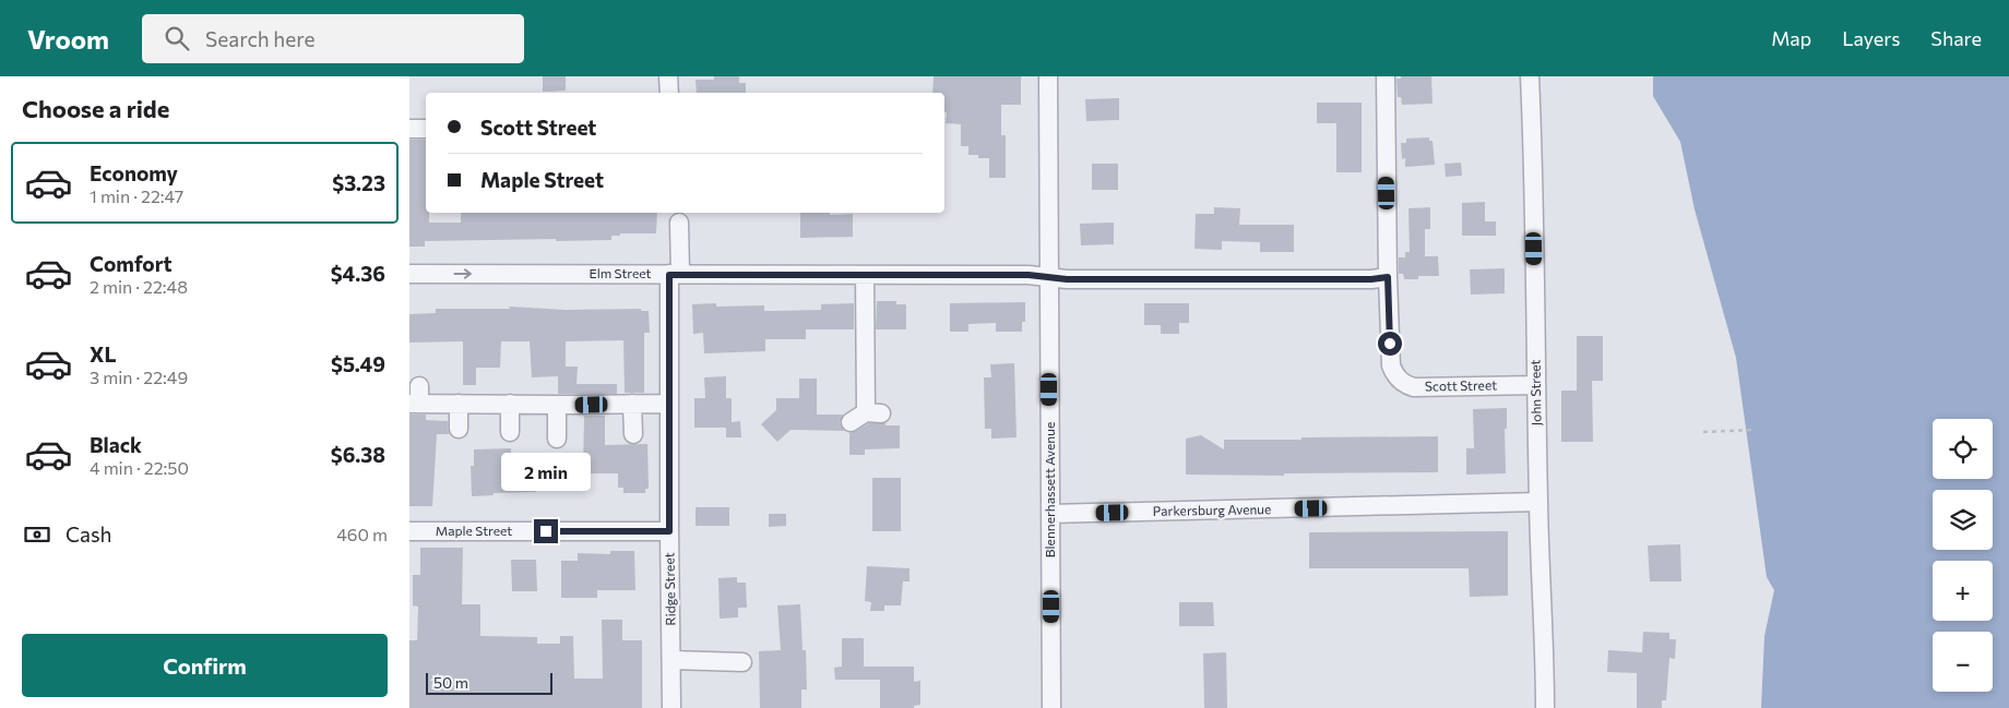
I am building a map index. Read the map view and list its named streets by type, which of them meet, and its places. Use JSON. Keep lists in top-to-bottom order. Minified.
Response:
{"streets":{"street":["Elm Street","Scott Street","John Street","Blennerhassett Avenue","Parkersburg Avenue","Maple Street","Ridge Street"]},"crossings":[["Elm Street","Scott Street"],["Elm Street","Blennerhassett Avenue"],["Elm Street","Ridge Street"],["Scott Street","John Street"],["John Street","Parkersburg Avenue"],["Blennerhassett Avenue","Parkersburg Avenue"],["Maple Street","Ridge Street"]],"scale_bar":"50 m","page":{"header":"Vroom","search":"Search here","nav":["Map","Layers","Share"],"heading":"Choose a ride","banner":["Scott Street","Maple Street"],"list":[{"name":"Economy","note":"1 min · 22:47","value":"$3.23"},{"name":"Comfort","note":"2 min · 22:48","value":"$4.36"},{"name":"XL","note":"3 min · 22:49","value":"$5.49"},{"name":"Black","note":"4 min · 22:50","value":"$6.38"}],"map_buttons":["+","−"],"bubble":"2 min","pay":["Cash","460 m"],"buttons":"Confirm","scale":"50 m"}}
